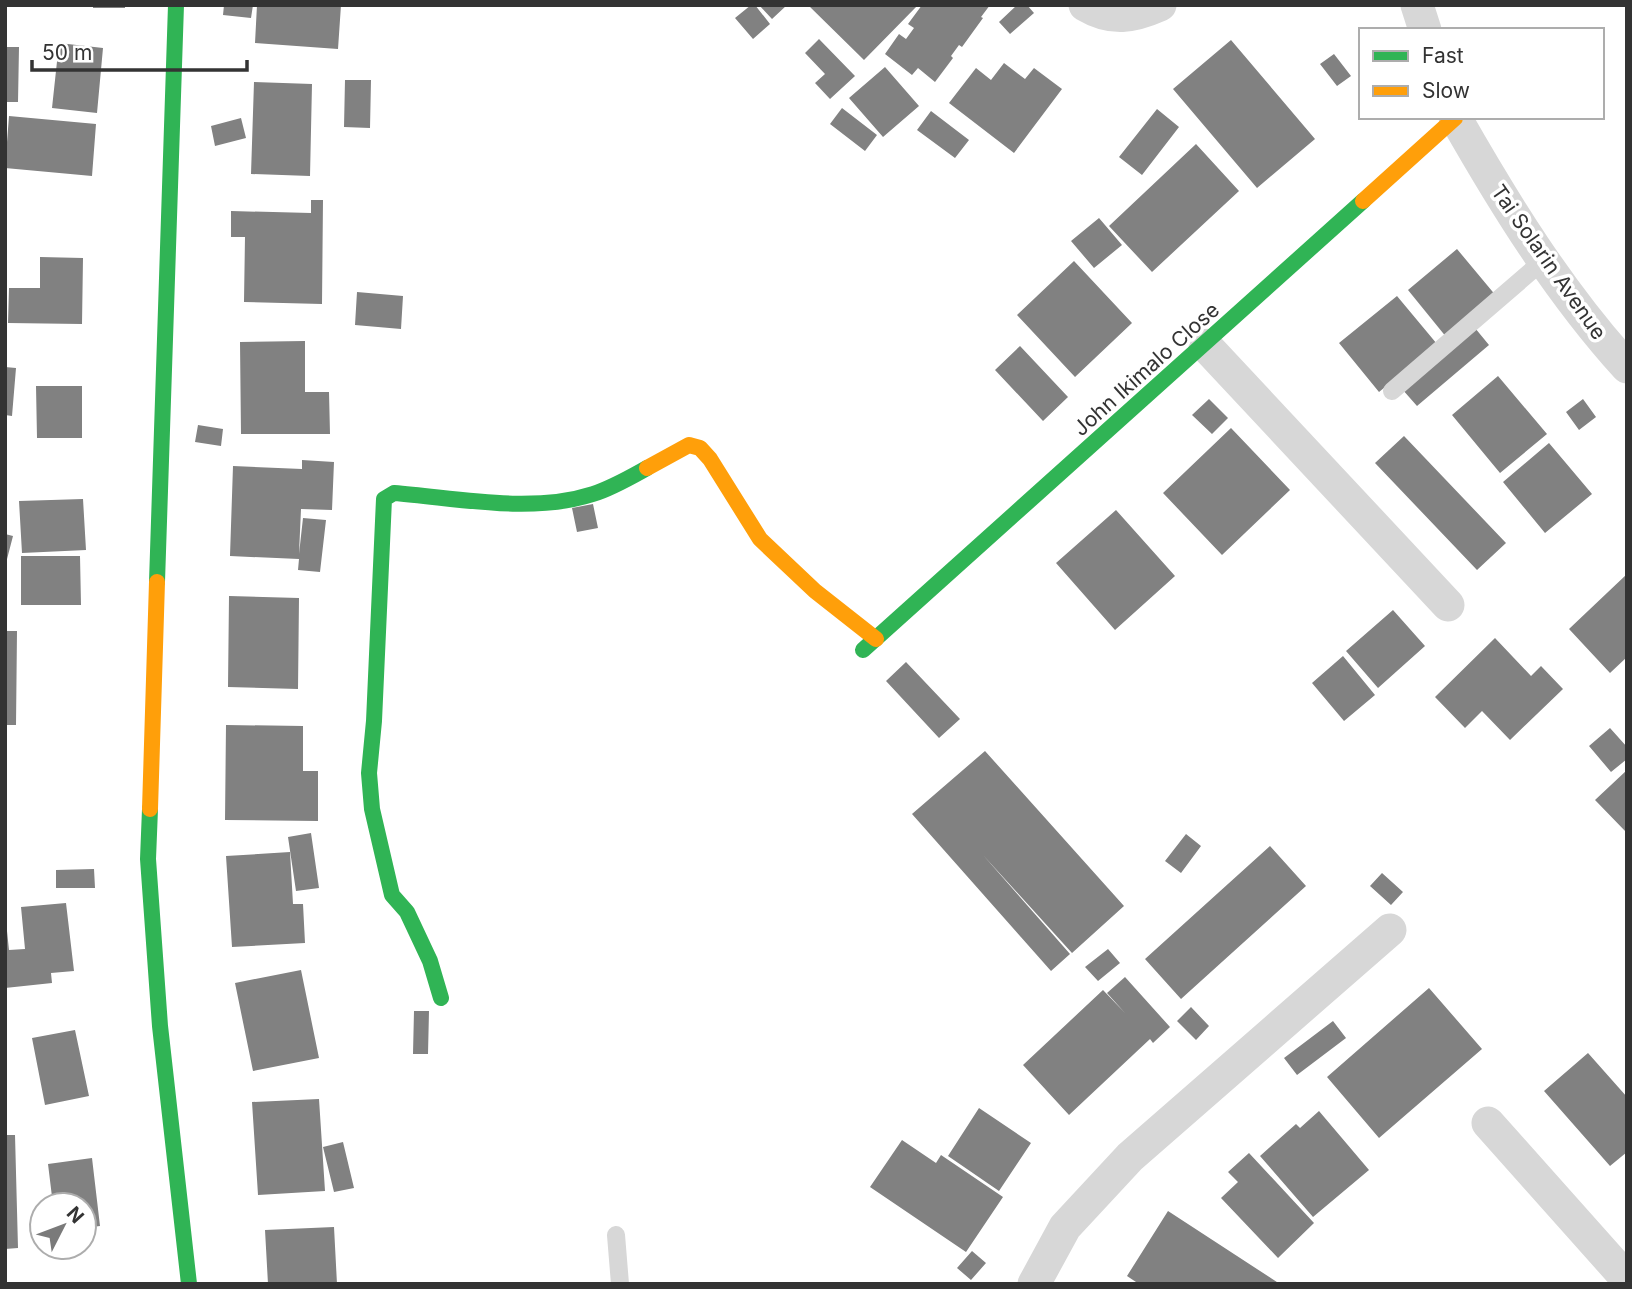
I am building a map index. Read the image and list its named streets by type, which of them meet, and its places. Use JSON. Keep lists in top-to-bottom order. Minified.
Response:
{"streets":{"street":["Tai Solarin Avenue","John Ikimalo Close"]},"legend":["Fast","Slow"],"scale_bar":"50 m","north":"top right"}
